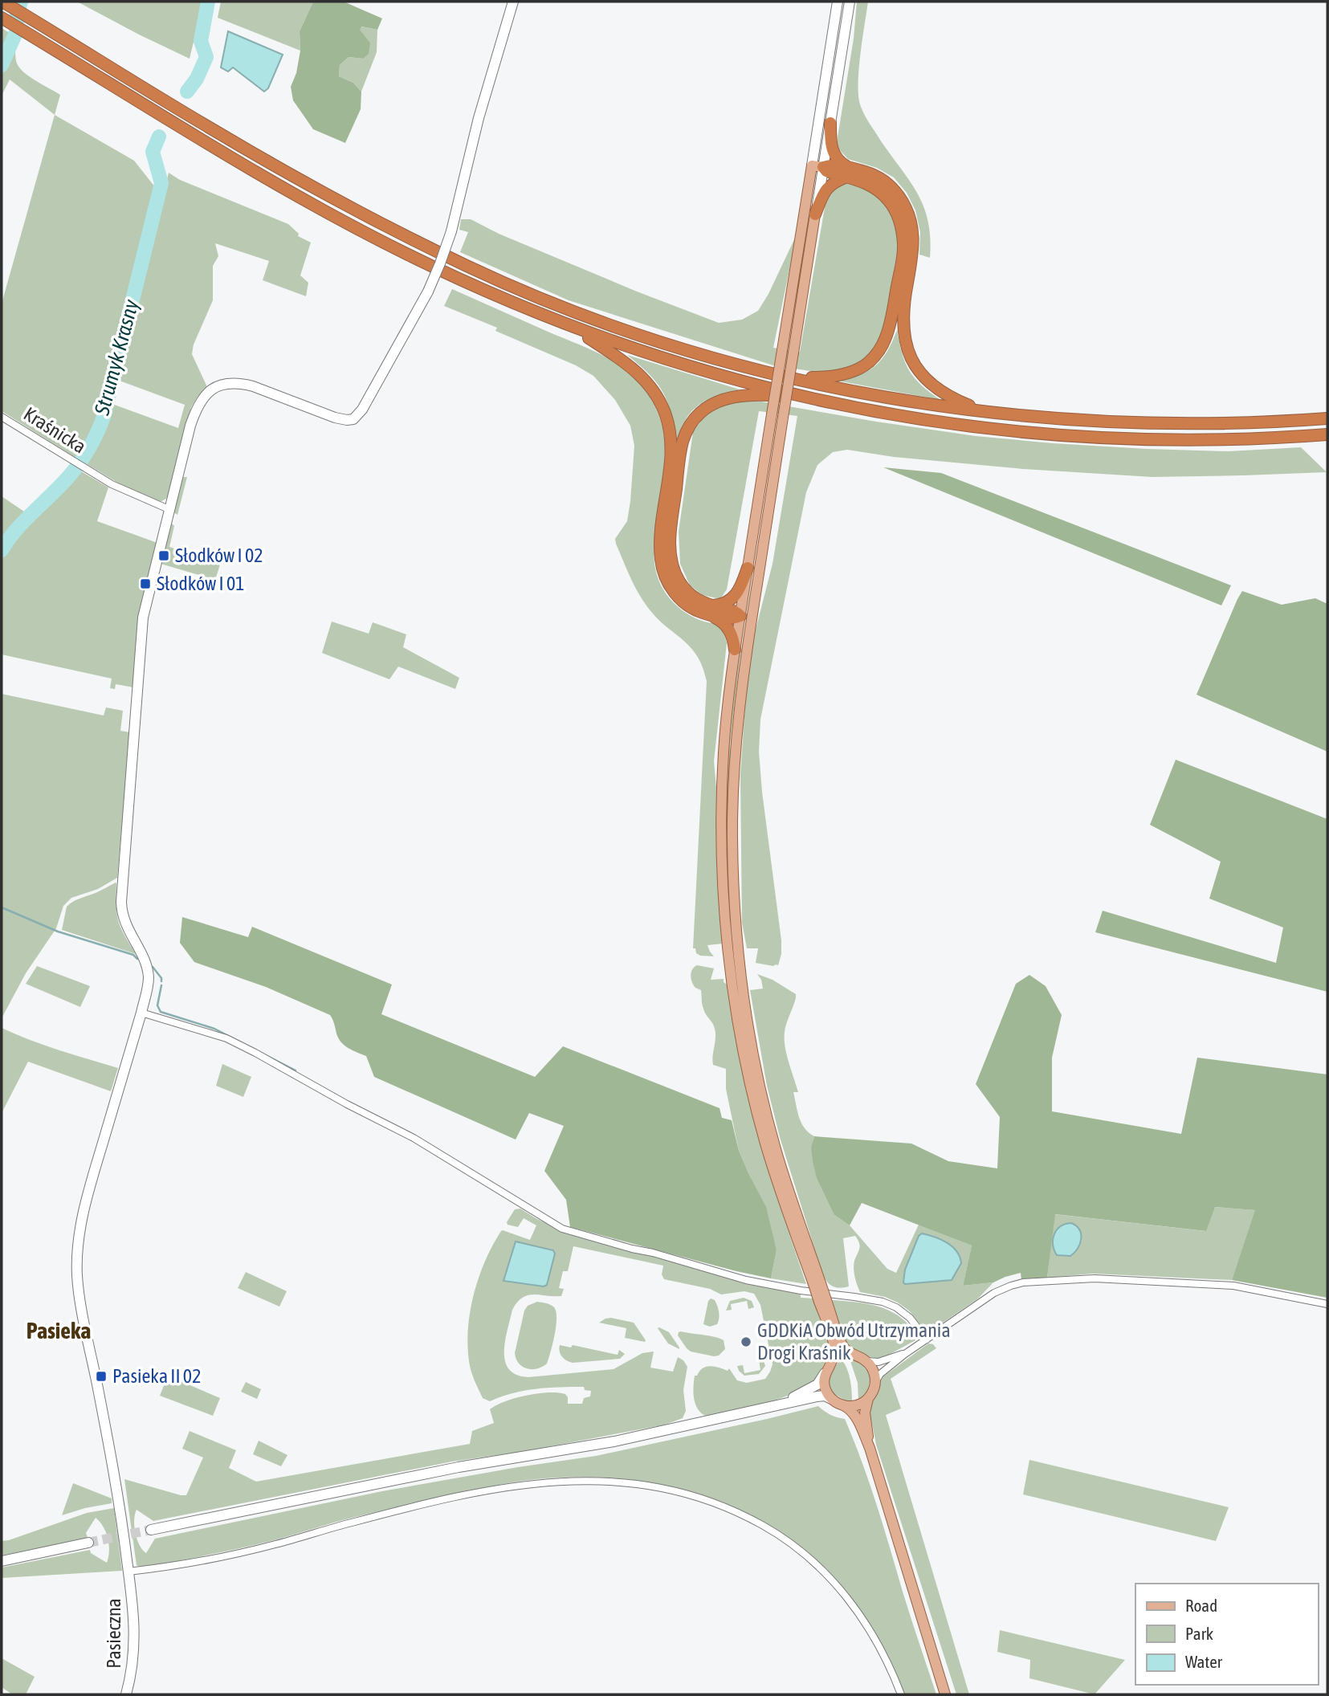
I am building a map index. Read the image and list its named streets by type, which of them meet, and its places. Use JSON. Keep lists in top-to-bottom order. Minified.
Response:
{"streets":{"street":["Kraśnicka","Pasieczna"]},"crossings":[["Kraśnicka","Pasieczna"]],"districts":["Pasieka"],"water":["Strumyk Krasny"],"places":{"transit":["Słodków I 02","Słodków I 01","Pasieka II 02"],"other":["GDDKiA Obwód Utrzymania Drogi Kraśnik"]},"legend":["Road","Park","Water"]}
